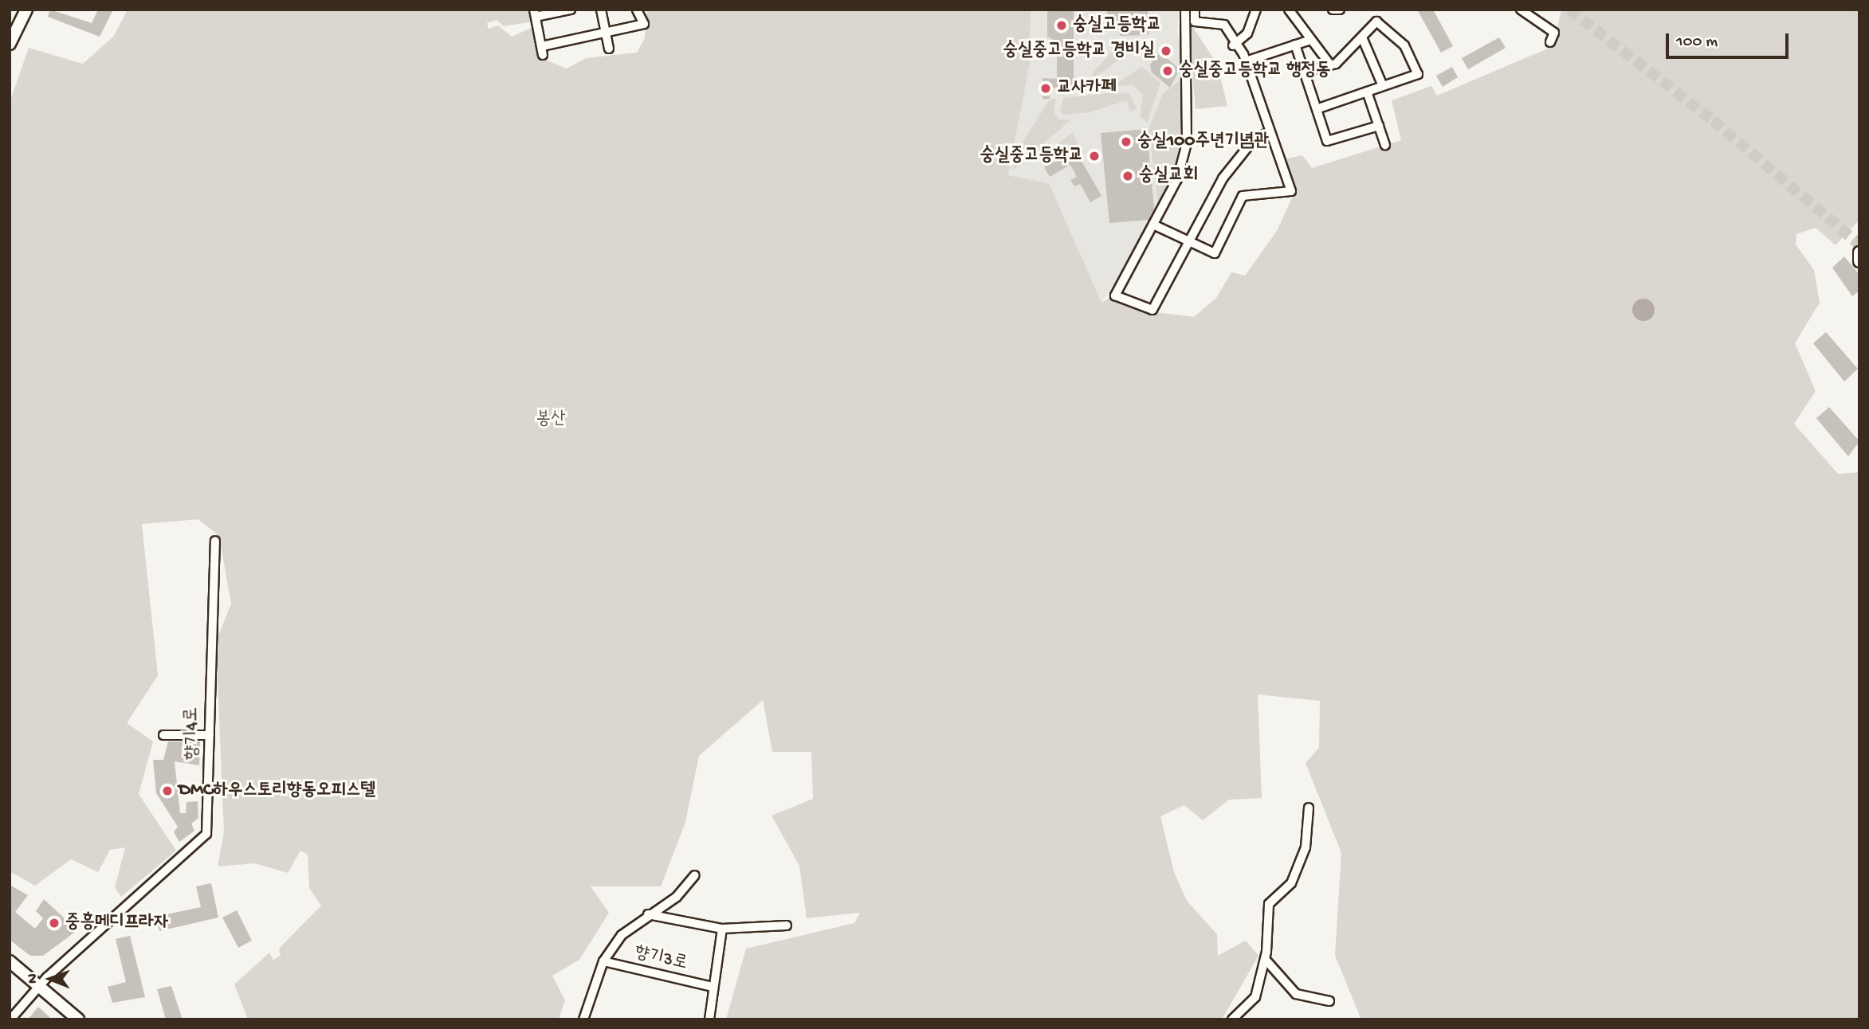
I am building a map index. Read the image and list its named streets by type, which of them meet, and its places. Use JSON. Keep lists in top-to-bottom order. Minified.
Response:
{"streets":{"street":["향기4로","향기3로"]},"parks":["봉산"],"places":["숭실고등학교","숭실중고등학교 경비실","숭실중고등학교 행정동","교사카페","숭실100주년기념관","숭실중고등학교","숭실교회","DMC하우스토리향동오피스텔","중흥메디프라자"],"scale_bar":"100 m","north":"left"}
